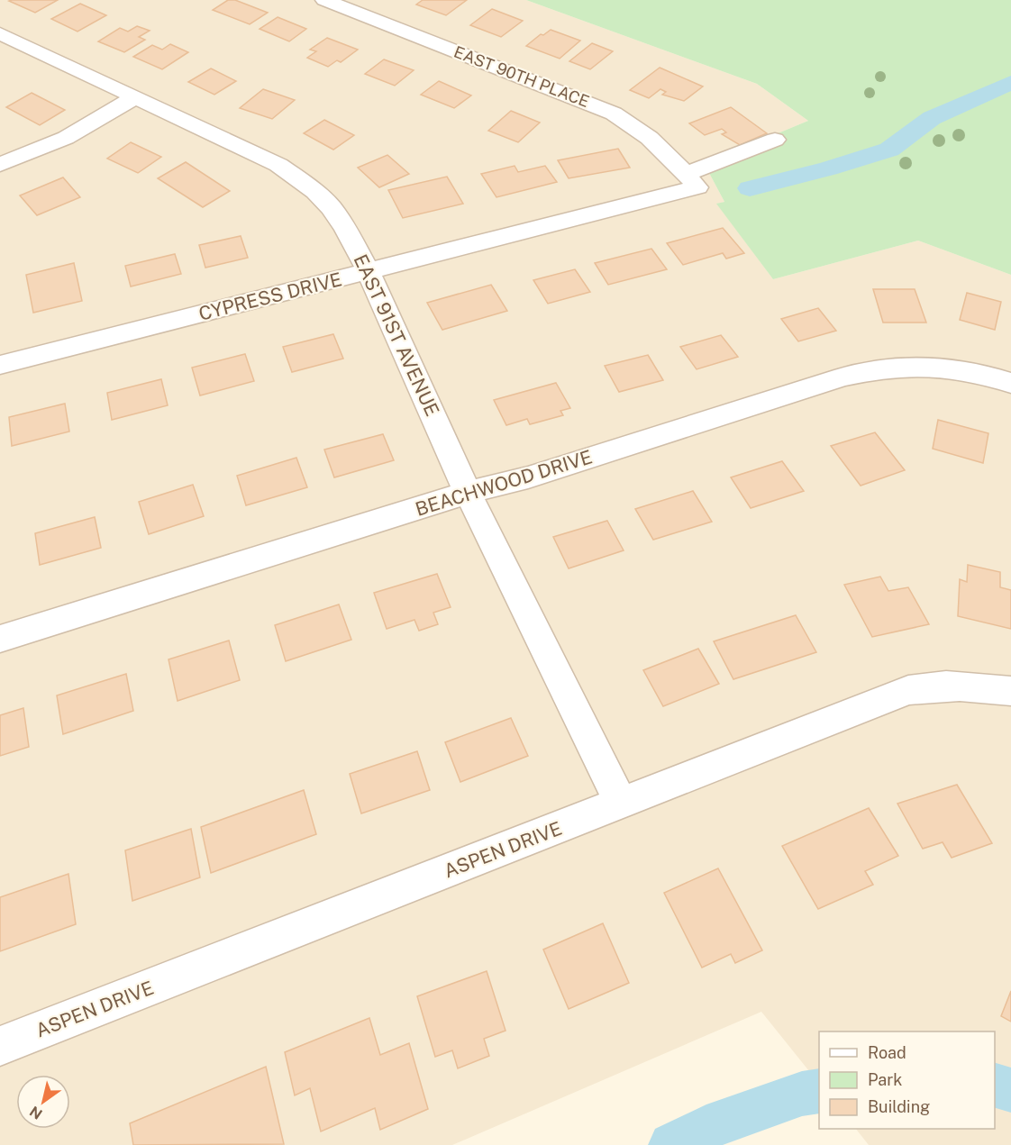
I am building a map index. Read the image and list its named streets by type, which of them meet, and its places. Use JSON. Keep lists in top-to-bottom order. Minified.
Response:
{"streets":{"street":["EAST 90TH PLACE","CYPRESS DRIVE","EAST 91ST AVENUE","BEACHWOOD DRIVE","ASPEN DRIVE"]},"crossings":[["EAST 90TH PLACE","CYPRESS DRIVE"],["CYPRESS DRIVE","EAST 91ST AVENUE"],["EAST 91ST AVENUE","BEACHWOOD DRIVE"],["EAST 91ST AVENUE","ASPEN DRIVE"]],"legend":["Road","Park","Building"],"north":"bottom left"}
